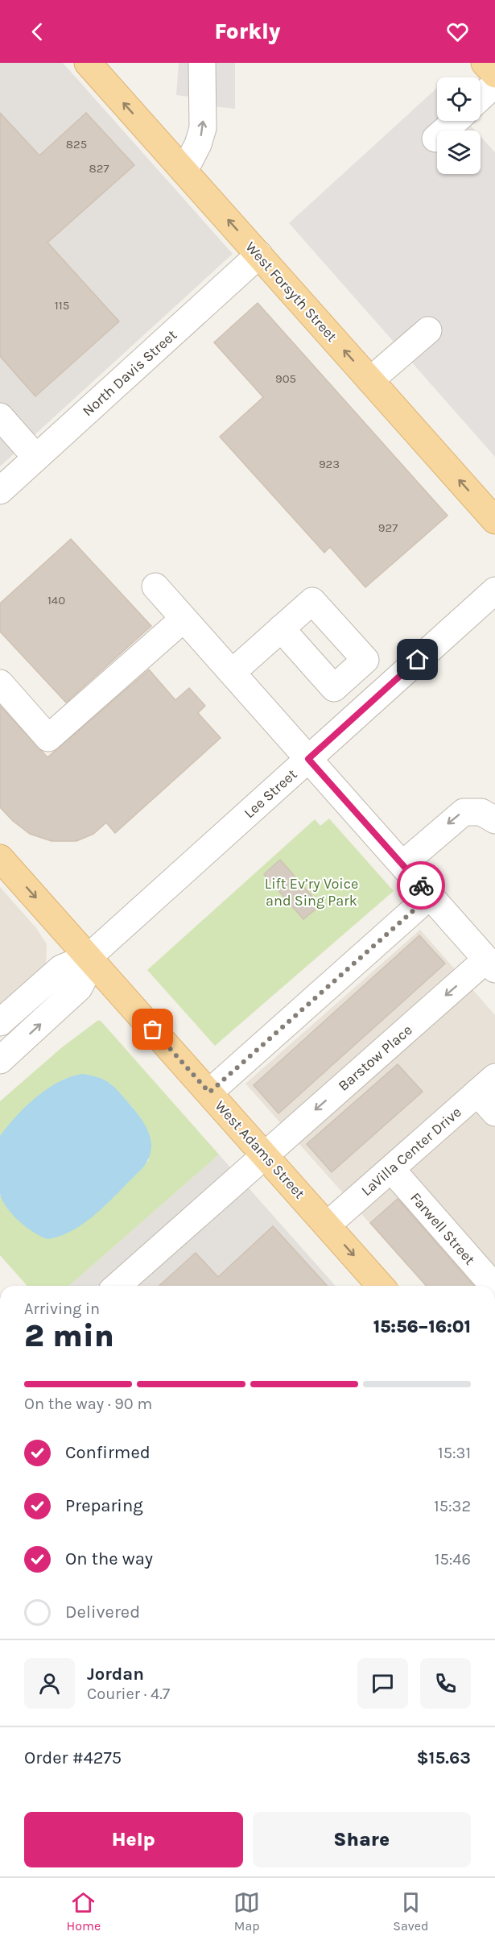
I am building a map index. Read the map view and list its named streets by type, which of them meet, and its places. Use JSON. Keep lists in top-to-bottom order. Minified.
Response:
{"streets":{"main road":["West Forsyth Street","West Adams Street"],"street":["North Davis Street","Lee Street","Barstow Place","LaVilla Center Drive","Farwell Street"]},"crossings":[["West Forsyth Street","North Davis Street"],["Lee Street","West Adams Street"],["Barstow Place","West Adams Street"],["West Adams Street","LaVilla Center Drive"],["LaVilla Center Drive","Farwell Street"]],"one_way":["West Forsyth Street","West Adams Street"],"parks":["Lift Ev’ry Voice and Sing Park"],"house_numbers":["825","827","115","905","923","927","140"],"page":{"header":"Forkly","heading":["2 min","Arriving in","15:56–16:01"],"panel":["Jordan","Courier · 4.7","Order #4275","$15.63"],"bar":"On the way · 90 m","list":[["Confirmed","15:31"],["Preparing","15:32"],["On the way","15:46"],"Delivered"],"buttons":["Help","Share"],"tabs":["Home","Map","Saved"]}}
